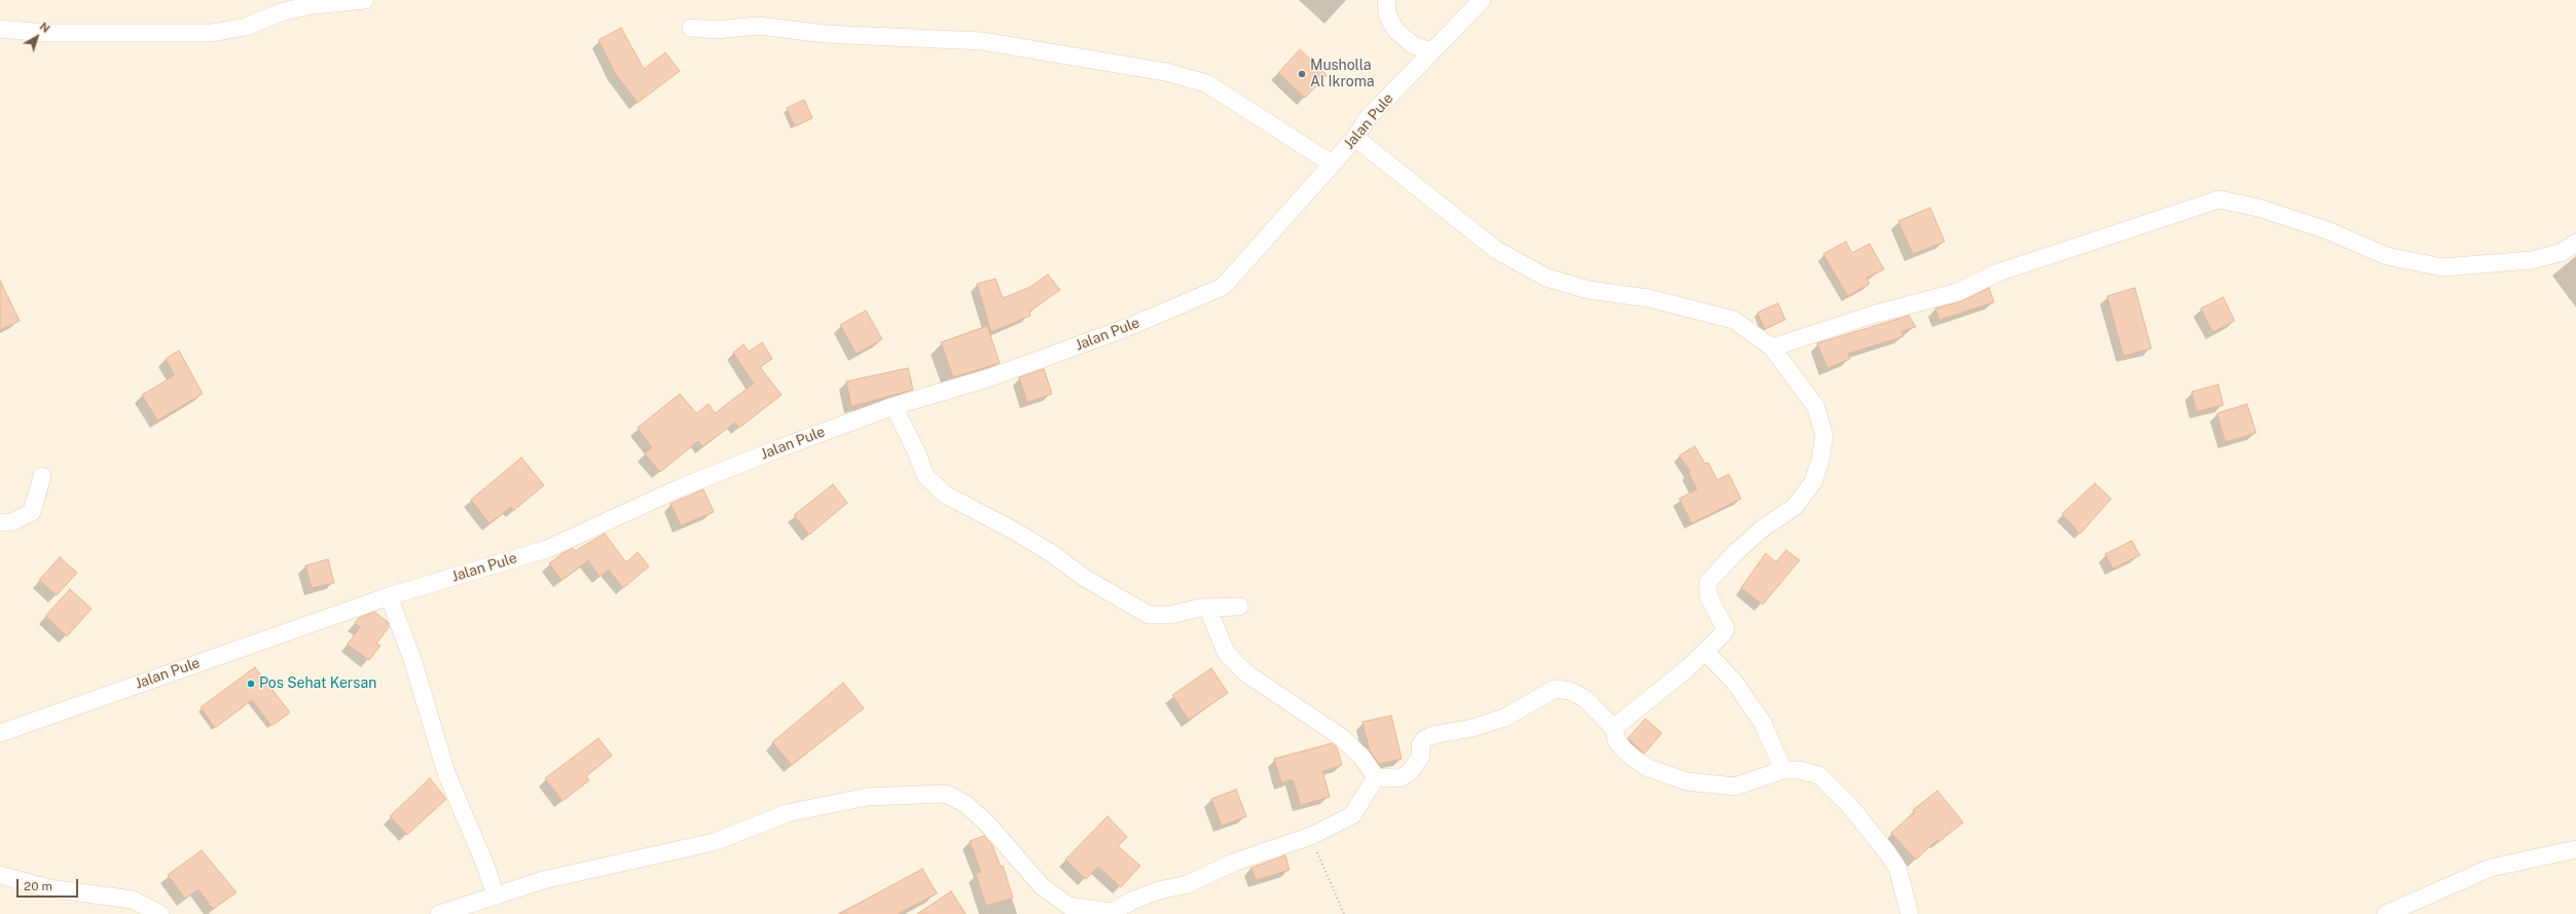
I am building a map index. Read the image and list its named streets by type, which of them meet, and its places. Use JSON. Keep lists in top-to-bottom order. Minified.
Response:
{"streets":{"street":["Jalan Pule"]},"places":["Musholla Al Ikroma","Pos Sehat Kersan"],"scale_bar":"20 m","north":"top right"}
